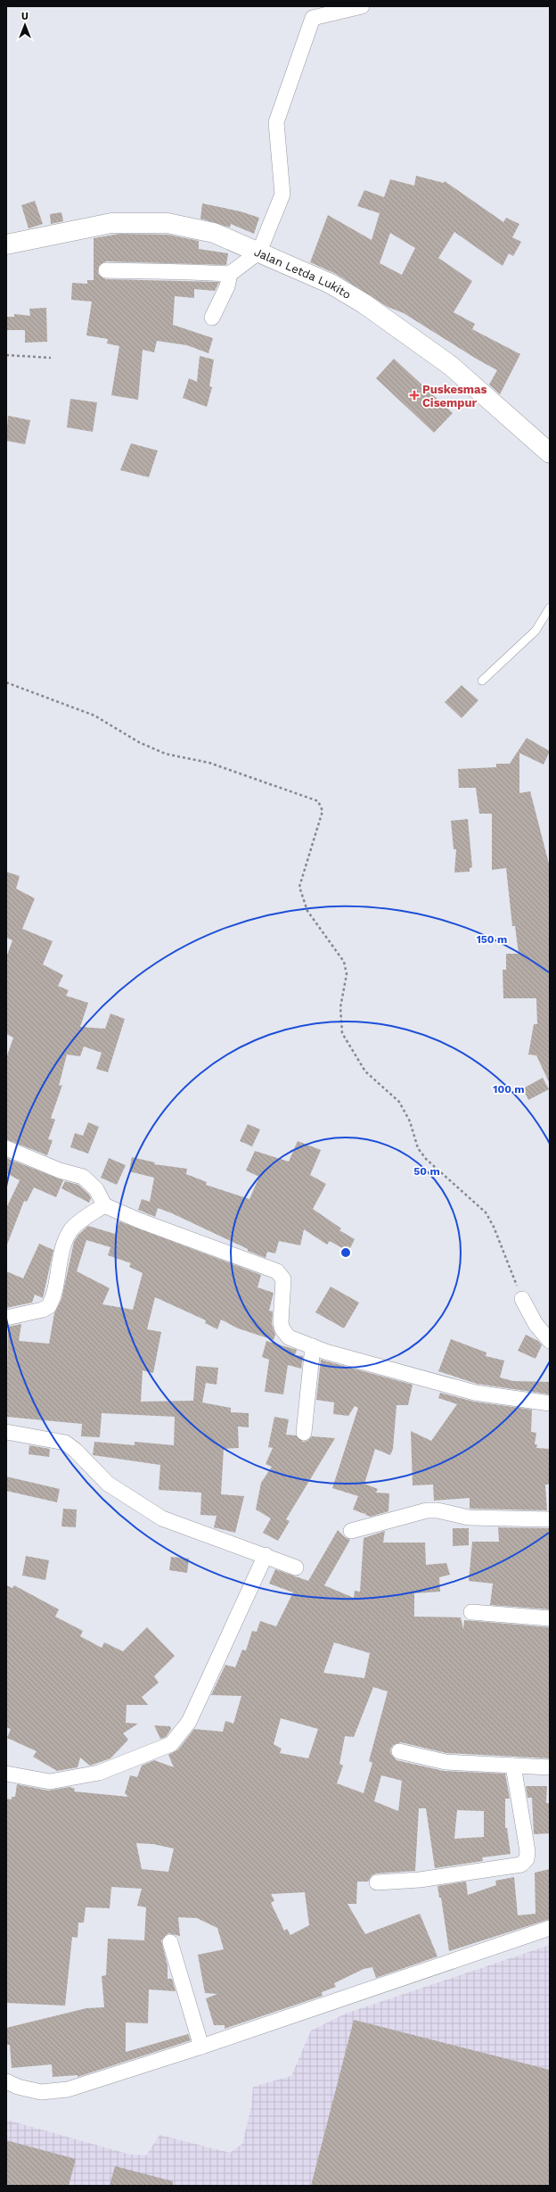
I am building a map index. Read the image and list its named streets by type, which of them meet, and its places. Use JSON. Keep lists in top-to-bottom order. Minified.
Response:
{"streets":{"street":["Jalan Letda Lukito"]},"places":{"health":["Puskesmas Cisempur"]},"north":"top","rings":["150 m","100 m","50 m"]}
